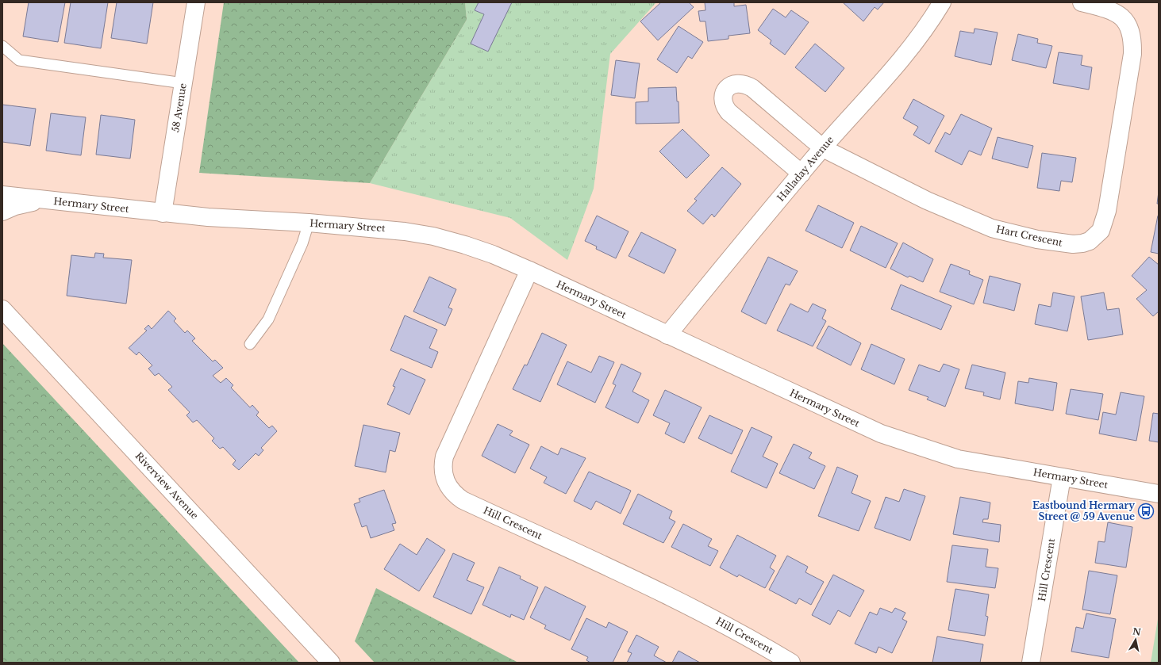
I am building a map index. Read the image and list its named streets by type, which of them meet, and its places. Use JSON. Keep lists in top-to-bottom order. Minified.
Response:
{"streets":{"street":["58 Avenue","Halladay Avenue","Hermary Street","Hart Crescent","Riverview Avenue","Hill Crescent"]},"crossings":[["58 Avenue","Hermary Street"],["Halladay Avenue","Hermary Street"],["Halladay Avenue","Hart Crescent"],["Hermary Street","Hill Crescent"]],"places":{"bus stop":["Eastbound Hermary Street @ 59 Avenue"]},"north":"top"}
